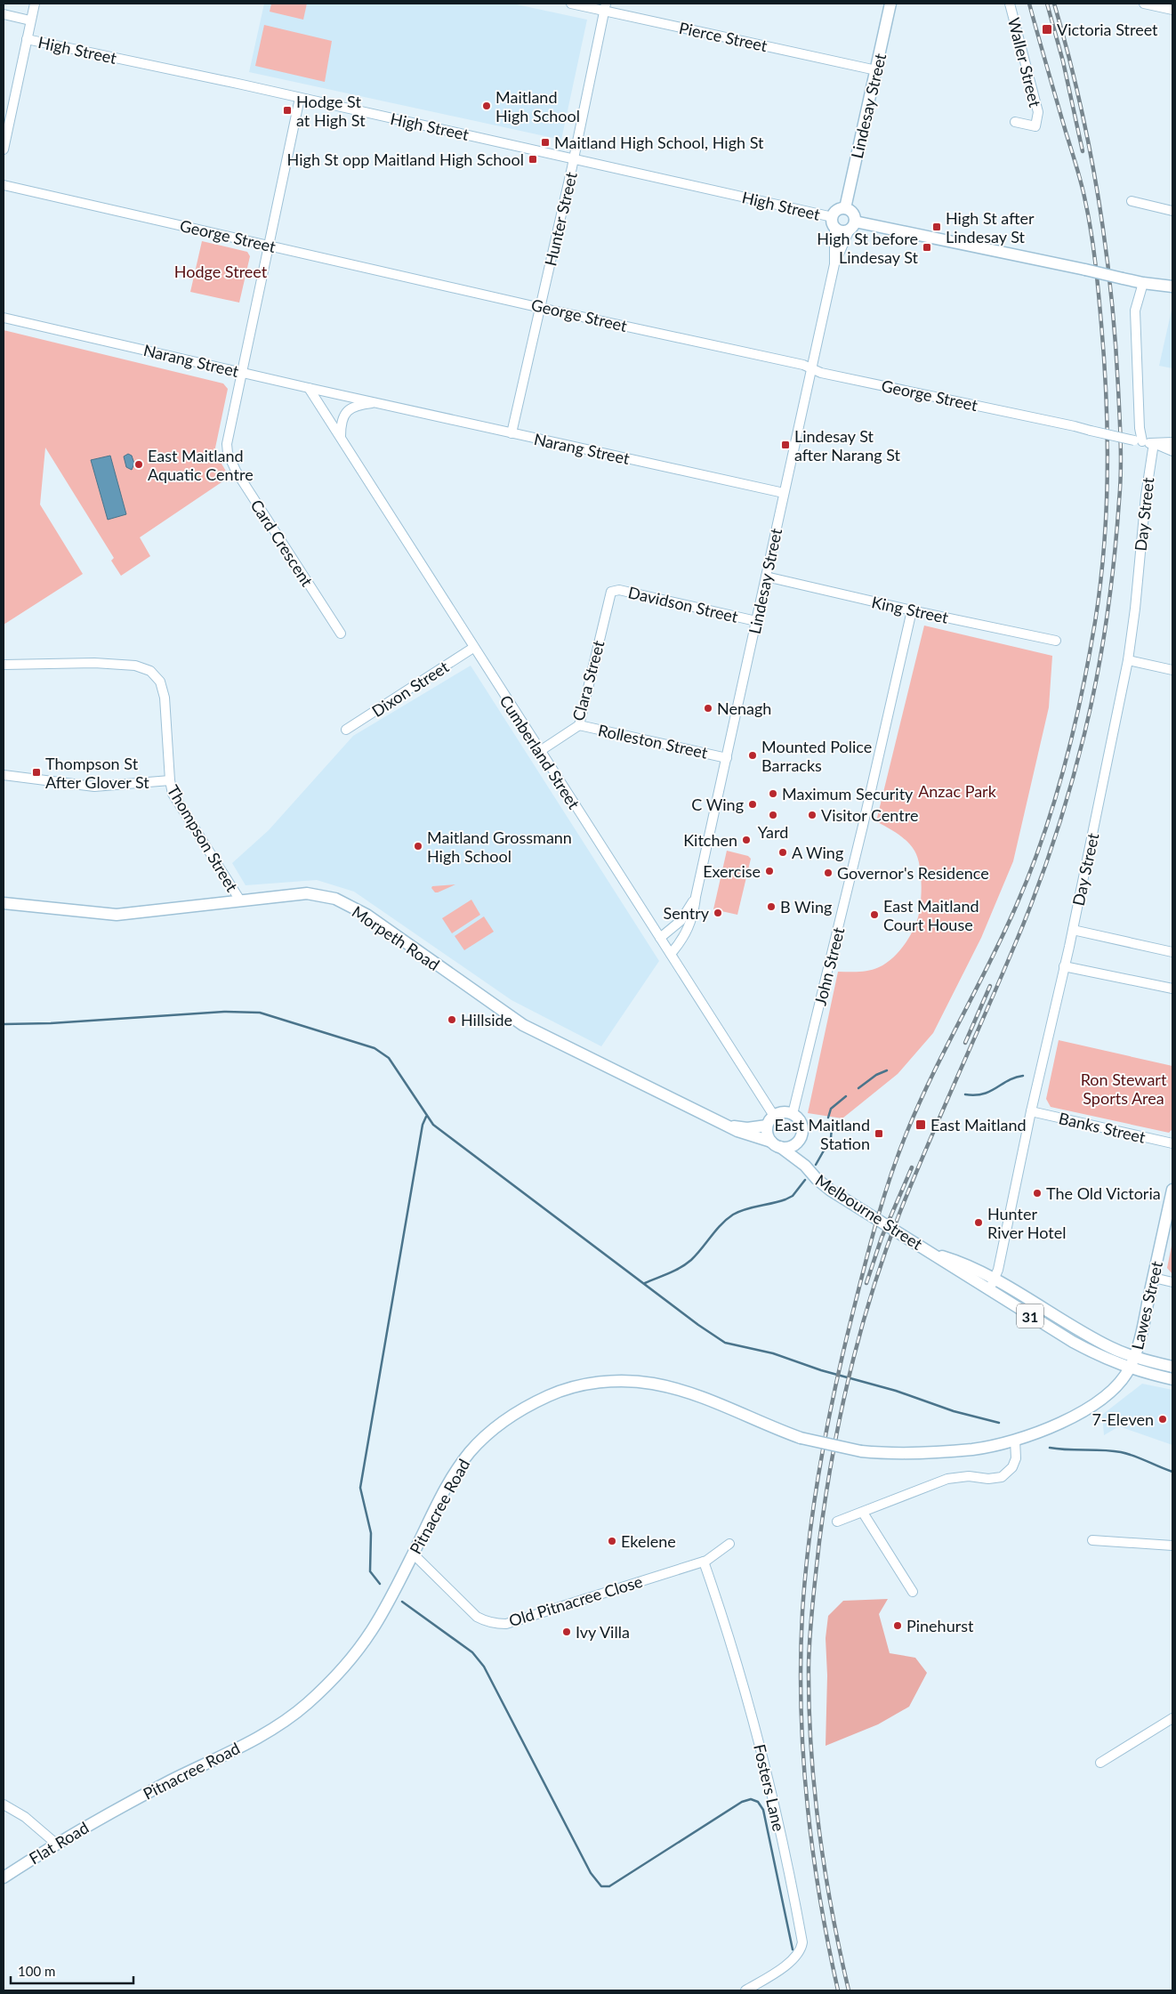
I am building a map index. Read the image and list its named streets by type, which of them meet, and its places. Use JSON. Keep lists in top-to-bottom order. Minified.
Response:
{"streets":{"main road":["Lindesay Street","Morpeth Road","Melbourne Street","Lawes Street","31","Pitnacree Road","Flat Road"],"street":["Pierce Street","High Street","Waller Street","Hunter Street","George Street","Narang Street","Day Street","Card Crescent","Davidson Street","King Street","Clara Street","Dixon Street","Rolleston Street","Cumberland Street","Thompson Street","John Street","Banks Street","Old Pitnacree Close","Fosters Lane"]},"crossings":[["Pierce Street","Lindesay Street"],["Pierce Street","Hunter Street"],["High Street","Lindesay Street"],["High Street","Hunter Street"],["Lindesay Street","George Street"],["Lindesay Street","Narang Street"],["Lindesay Street","Davidson Street"],["Lindesay Street","King Street"],["Lindesay Street","Rolleston Street"],["Lindesay Street","Cumberland Street"],["Hunter Street","George Street"],["Hunter Street","Narang Street"],["George Street","Day Street"],["Narang Street","Card Crescent"],["Narang Street","Cumberland Street"],["Day Street","Banks Street"],["Day Street","Melbourne Street"],["Davidson Street","Clara Street"],["King Street","John Street"],["Clara Street","Rolleston Street"],["Clara Street","Cumberland Street"],["Dixon Street","Cumberland Street"],["Cumberland Street","Morpeth Road"],["Cumberland Street","John Street"],["Cumberland Street","Melbourne Street"],["Thompson Street","Morpeth Road"],["Morpeth Road","John Street"],["Morpeth Road","Melbourne Street"],["John Street","Melbourne Street"],["Melbourne Street","Lawes Street"],["Melbourne Street","Pitnacree Road"],["Lawes Street","Pitnacree Road"],["Pitnacree Road","Old Pitnacree Close"],["Pitnacree Road","Flat Road"],["Old Pitnacree Close","Fosters Lane"]],"parks":["Hodge Street","Anzac Park","Ron Stewart Sports Area"],"places":{"transit":["Victoria Street","Hodge St at High St","Maitland High School, High St","High St opp Maitland High School","High St after Lindesay St","High St before Lindesay St","Lindesay St after Narang St","Thompson St After Glover St","East Maitland","East Maitland Station"],"other":["Maitland High School","East Maitland Aquatic Centre","Nenagh","Mounted Police Barracks","Maximum Security","C Wing","Yard","Visitor Centre","Kitchen","Maitland Grossmann High School","A Wing","Exercise","Governor's Residence","B Wing","Sentry","East Maitland Court House","Hillside","The Old Victoria","Hunter River Hotel","7-Eleven","Ekelene","Pinehurst","Ivy Villa"]},"scale_bar":"100 m"}
